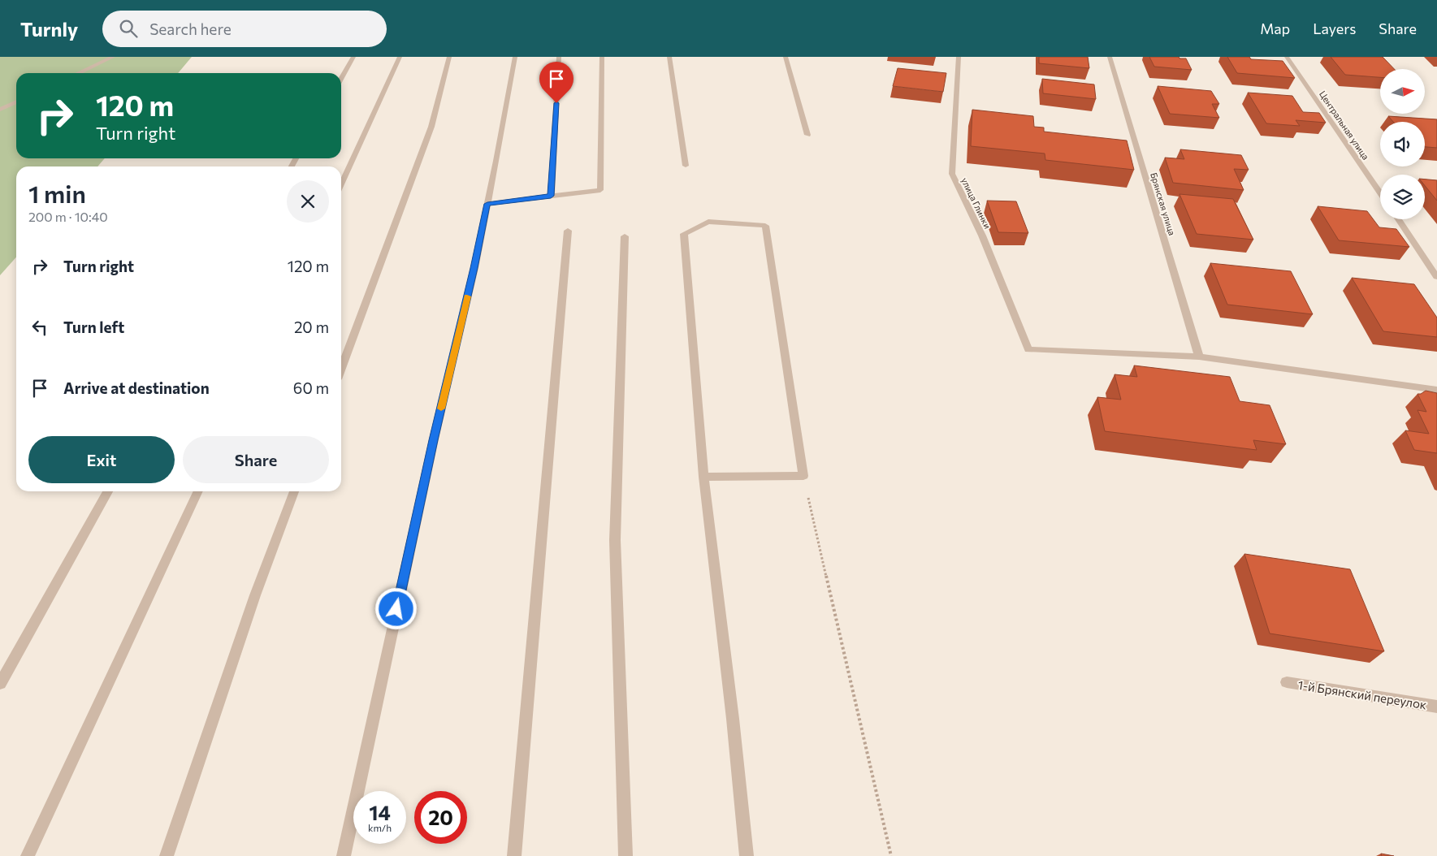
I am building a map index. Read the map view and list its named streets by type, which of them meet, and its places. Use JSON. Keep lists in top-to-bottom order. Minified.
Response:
{"streets":{"street":["Центральная улица","улица Глинки","Брянская улица","1-й Брянский переулок"]},"crossings":[["улица Глинки","Брянская улица"]],"north":"right","page":{"header":"Turnly","search":"Search here","nav":["Map","Layers","Share"],"turn":["120 m","Turn right"],"heading":["1 min","200 m · 10:40"],"list":[{"name":"Turn right","value":"120 m"},{"name":"Turn left","value":"20 m"},{"name":"Arrive at destination","value":"60 m"}],"buttons":["Exit","Share"],"speed":"14 km/h","limit":"20"}}
